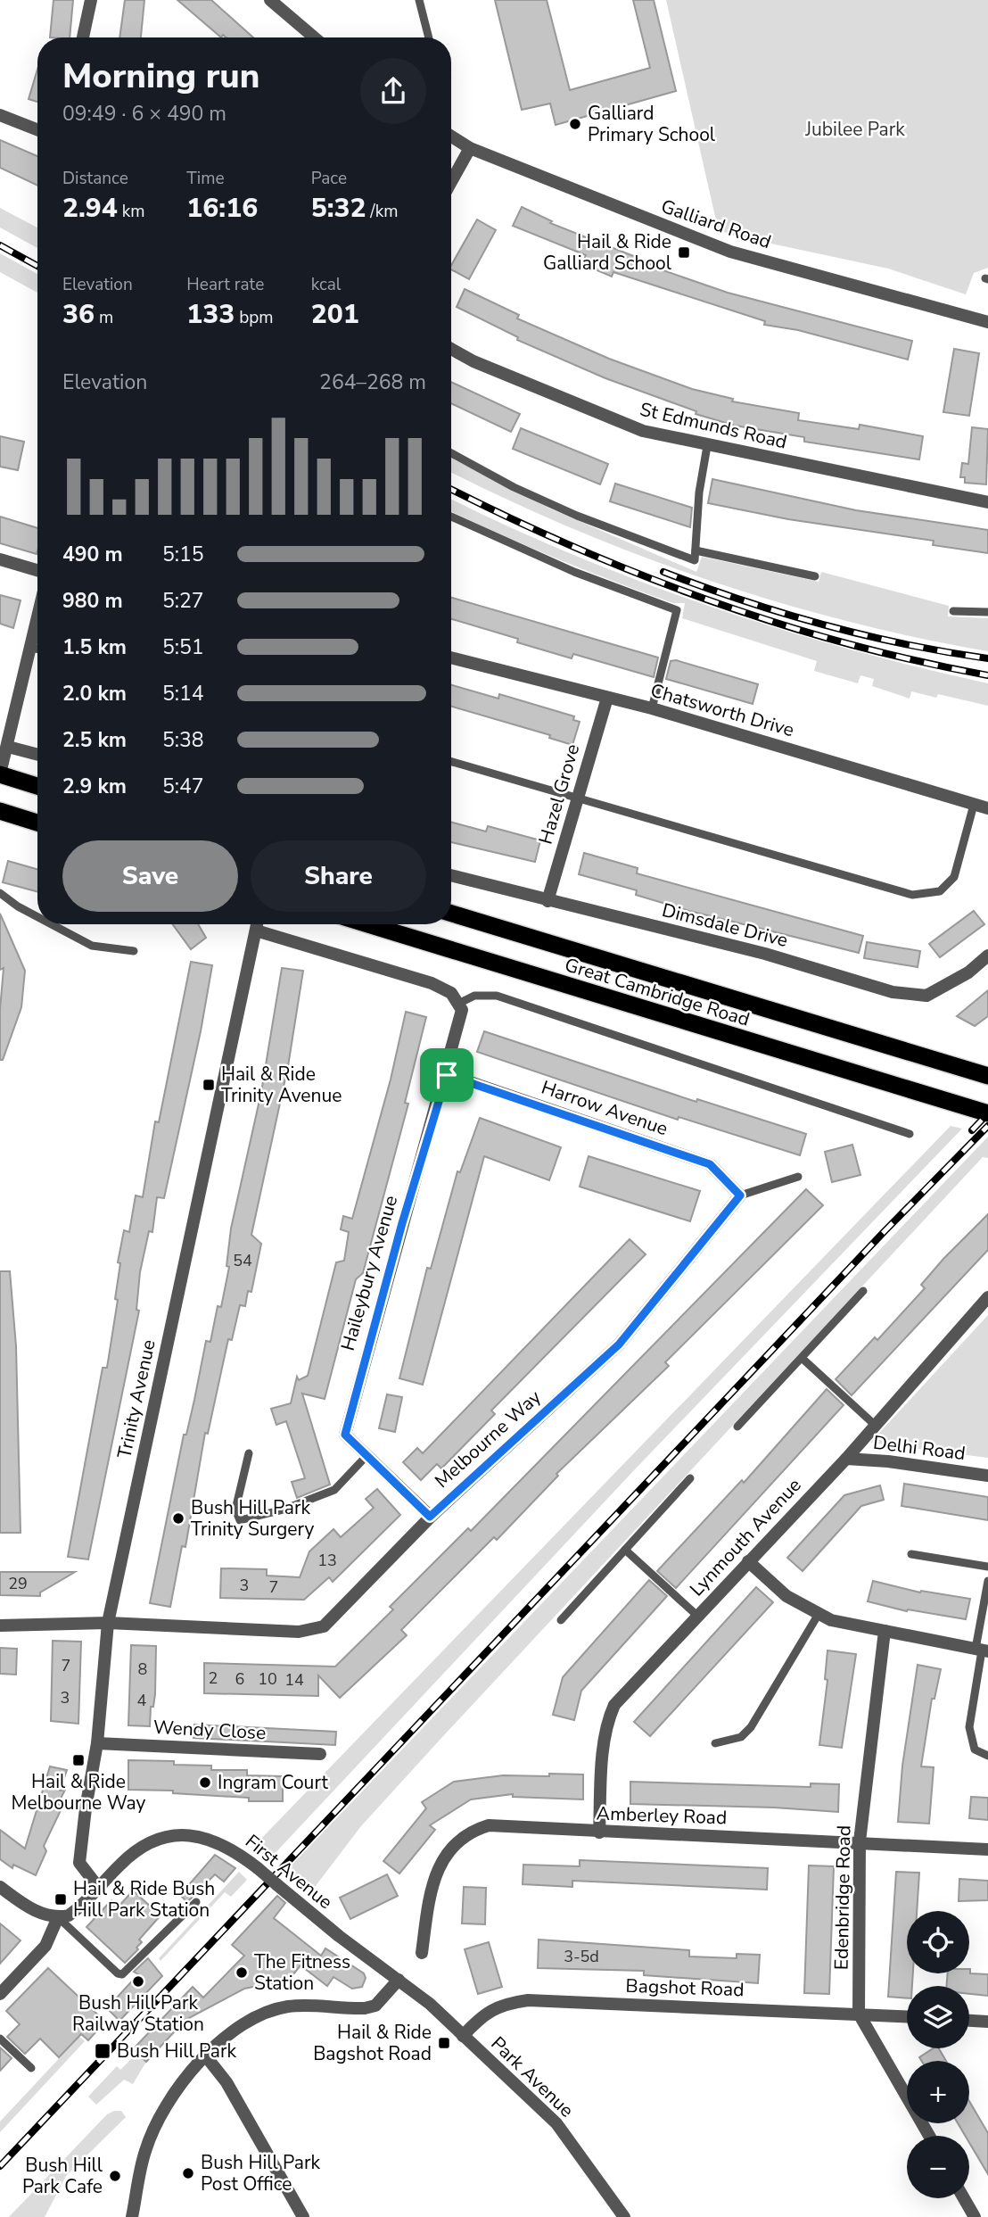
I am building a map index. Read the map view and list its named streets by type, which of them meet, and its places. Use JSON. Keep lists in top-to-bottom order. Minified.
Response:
{"streets":{"highway":["Great Cambridge Road"],"street":["Galliard Road","St Edmunds Road","Chatsworth Drive","Hazel Grove","Dimsdale Drive","Harrow Avenue","Haileybury Avenue","Trinity Avenue","Melbourne Way","Delhi Road","Lynmouth Avenue","Wendy Close","Amberley Road","First Avenue","Edenbridge Road","Bagshot Road","Park Avenue"]},"crossings":[["Chatsworth Drive","Hazel Grove"],["Hazel Grove","Dimsdale Drive"],["Harrow Avenue","Haileybury Avenue"],["Harrow Avenue","Melbourne Way"],["Haileybury Avenue","Melbourne Way"],["Trinity Avenue","Melbourne Way"],["Trinity Avenue","Wendy Close"],["Trinity Avenue","First Avenue"],["Delhi Road","Lynmouth Avenue"],["Lynmouth Avenue","Amberley Road"],["Amberley Road","Edenbridge Road"],["First Avenue","Park Avenue"],["Edenbridge Road","Bagshot Road"],["Bagshot Road","Park Avenue"]],"parks":["Jubilee Park"],"places":{"other":["Galliard Primary School","Bush Hill Park Trinity Surgery","Ingram Court","The Fitness Station","Bush Hill Park Railway Station","Bush Hill Park Post Office","Bush Hill Park Cafe"],"transit":["Hail & Ride Galliard School","Hail & Ride Trinity Avenue","Hail & Ride Melbourne Way","Hail & Ride Bush Hill Park Station","Hail & Ride Bagshot Road","Bush Hill Park"]},"house_numbers":["54","13","29","3","7","7","8","2","6","10","14","3","4","3-5d"],"page":{"heading":["Morning run","09:49 · 6 × 490 m"],"stats":[["Distance","2.94 km"],["Time","16:16"],["Pace","5:32 /km"],["Elevation","36 m"],["Heart rate","133 bpm"],["kcal","201"]],"chart":["Elevation","264–268 m"],"list":[{"name":"490 m","note":"5:15"},{"name":"980 m","note":"5:27"},{"name":"1.5 km","note":"5:51"},{"name":"2.0 km","note":"5:14"},{"name":"2.5 km","note":"5:38"},{"name":"2.9 km","note":"5:47"}],"buttons":["Save","Share"],"map_buttons":["+","−"]}}
